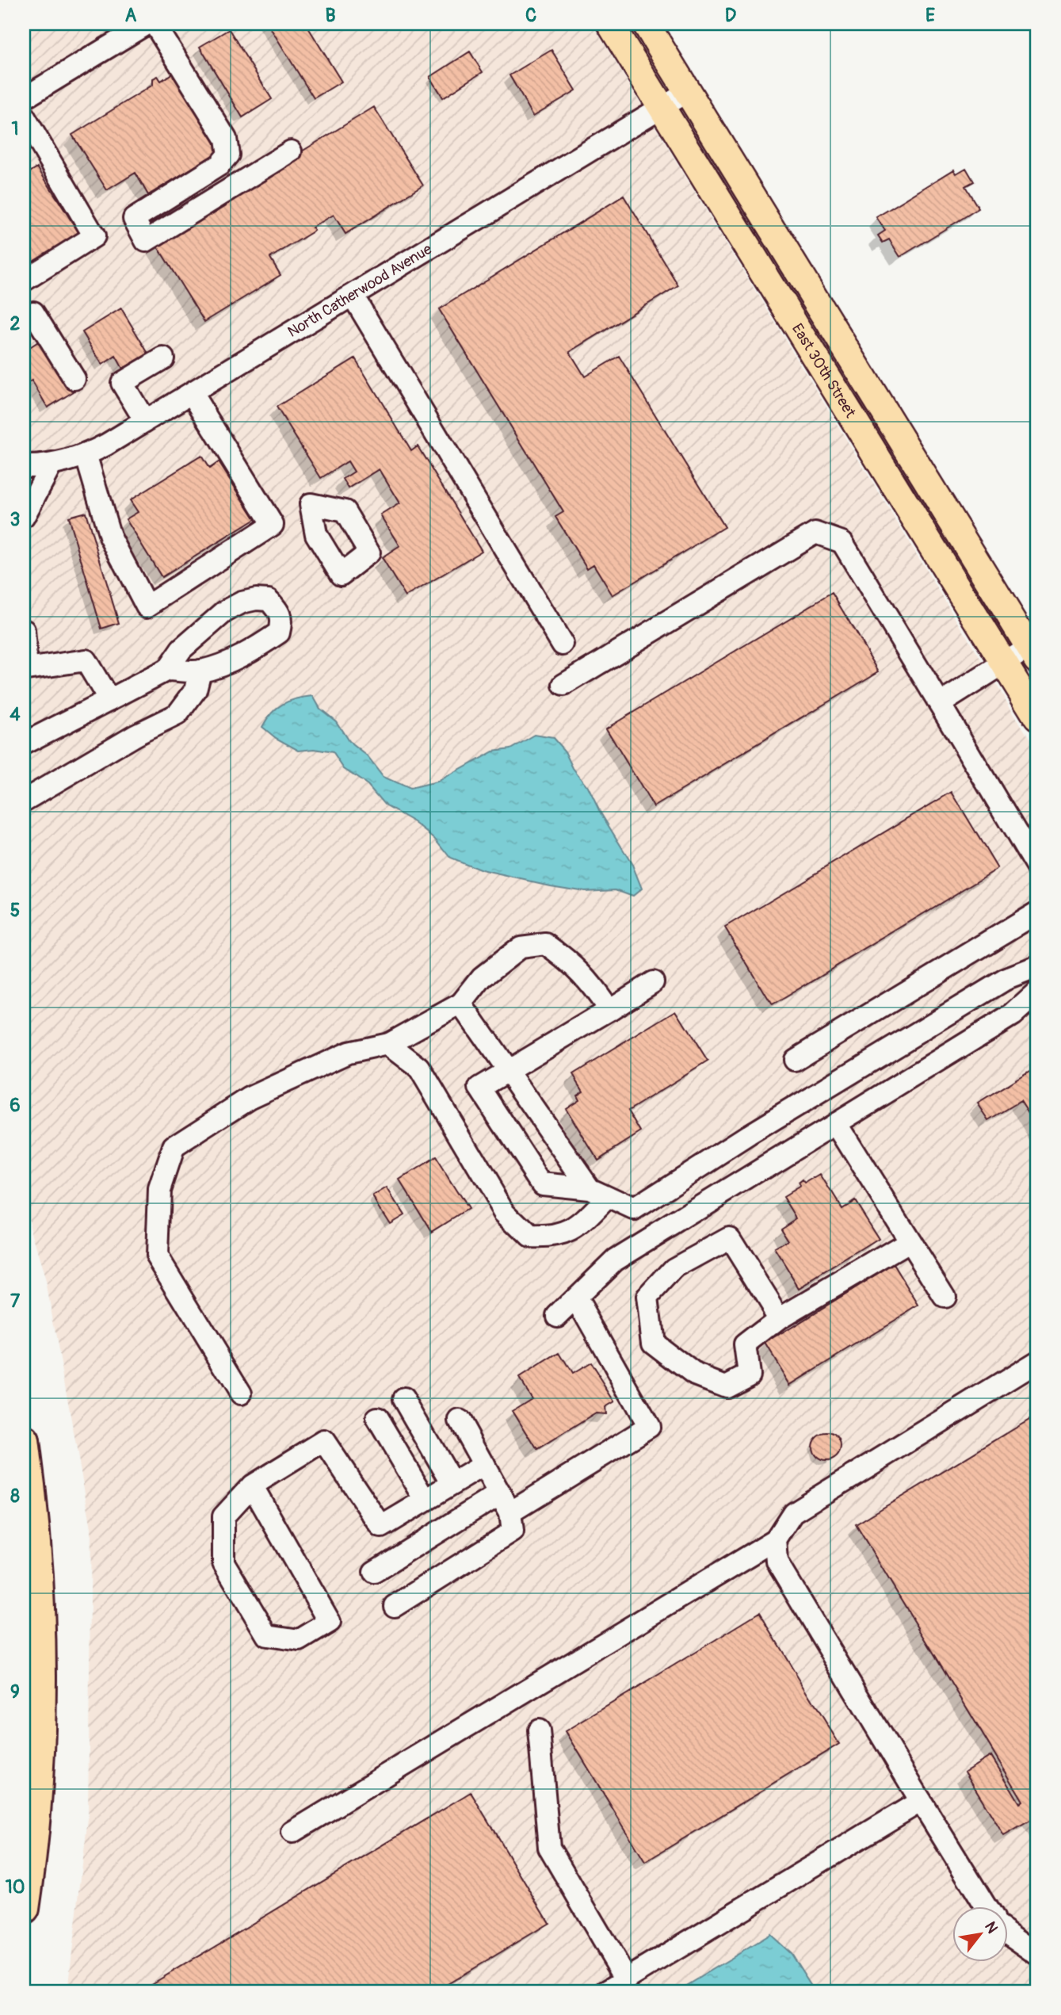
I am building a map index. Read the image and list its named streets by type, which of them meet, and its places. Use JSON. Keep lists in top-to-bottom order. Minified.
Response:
{"streets":{"main road":["East 30th Street"],"street":["North Catherwood Avenue"]},"crossings":[["North Catherwood Avenue","East 30th Street"]],"north":"top right","grid":{"columns":["A","B","C","D","E"],"rows":["1","2","3","4","5","6","7","8","9","10"]}}
